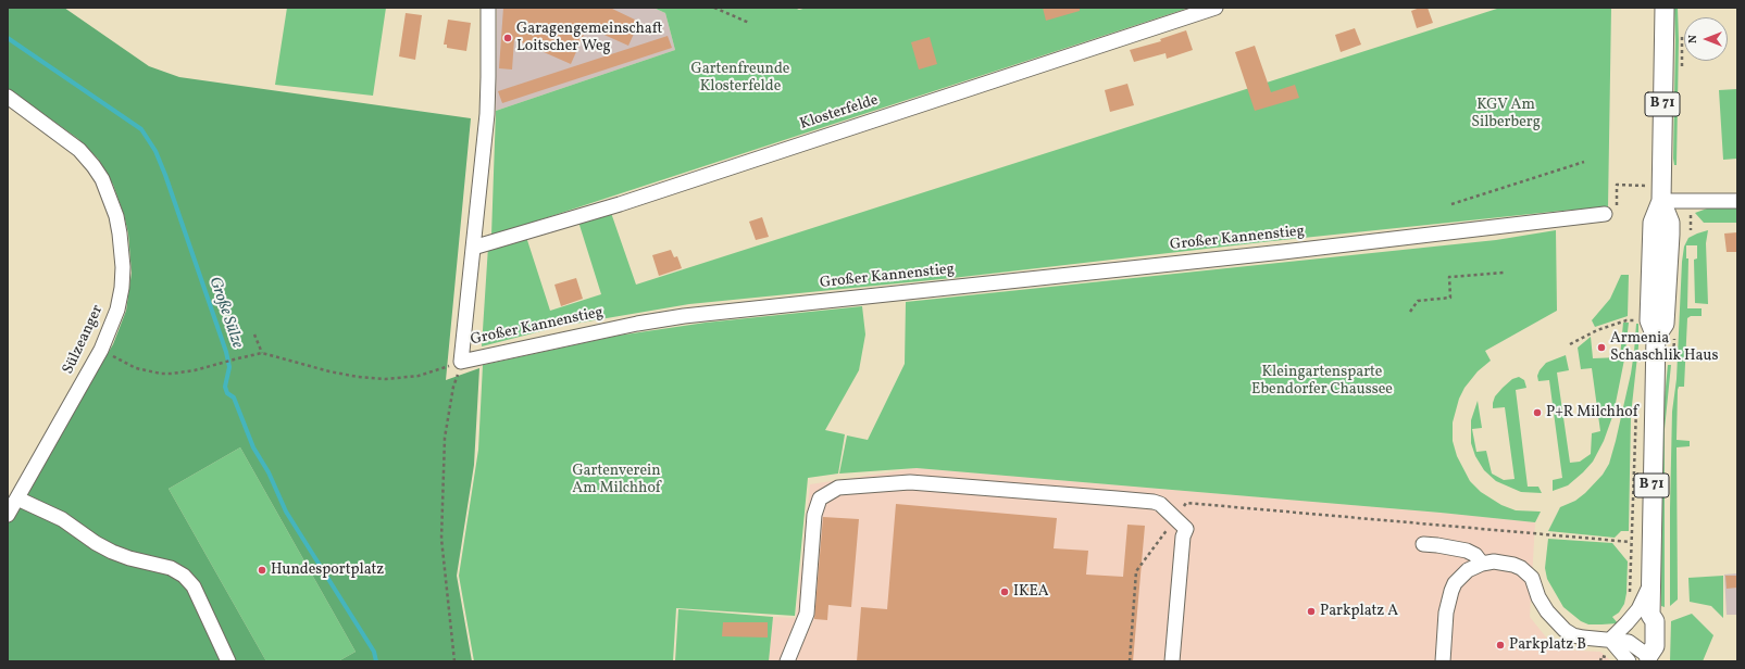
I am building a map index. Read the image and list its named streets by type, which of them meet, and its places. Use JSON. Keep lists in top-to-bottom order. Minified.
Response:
{"streets":{"main road":["B 71"],"street":["Klosterfelde","Großer Kannenstieg","Sülzeanger"]},"crossings":[["Klosterfelde","Großer Kannenstieg"]],"water":["Große Sülze"],"parks":["Gartenfreunde Klosterfelde","KGV Am Silberberg","Kleingartensparte Ebendorfer Chaussee","Gartenverein Am Milchhof"],"places":["Garagengemeinschaft Loitscher Weg","Armenia Schaschlik Haus","P+R Milchhof","Hundesportplatz","IKEA","Parkplatz A","Parkplatz B"],"north":"left"}
